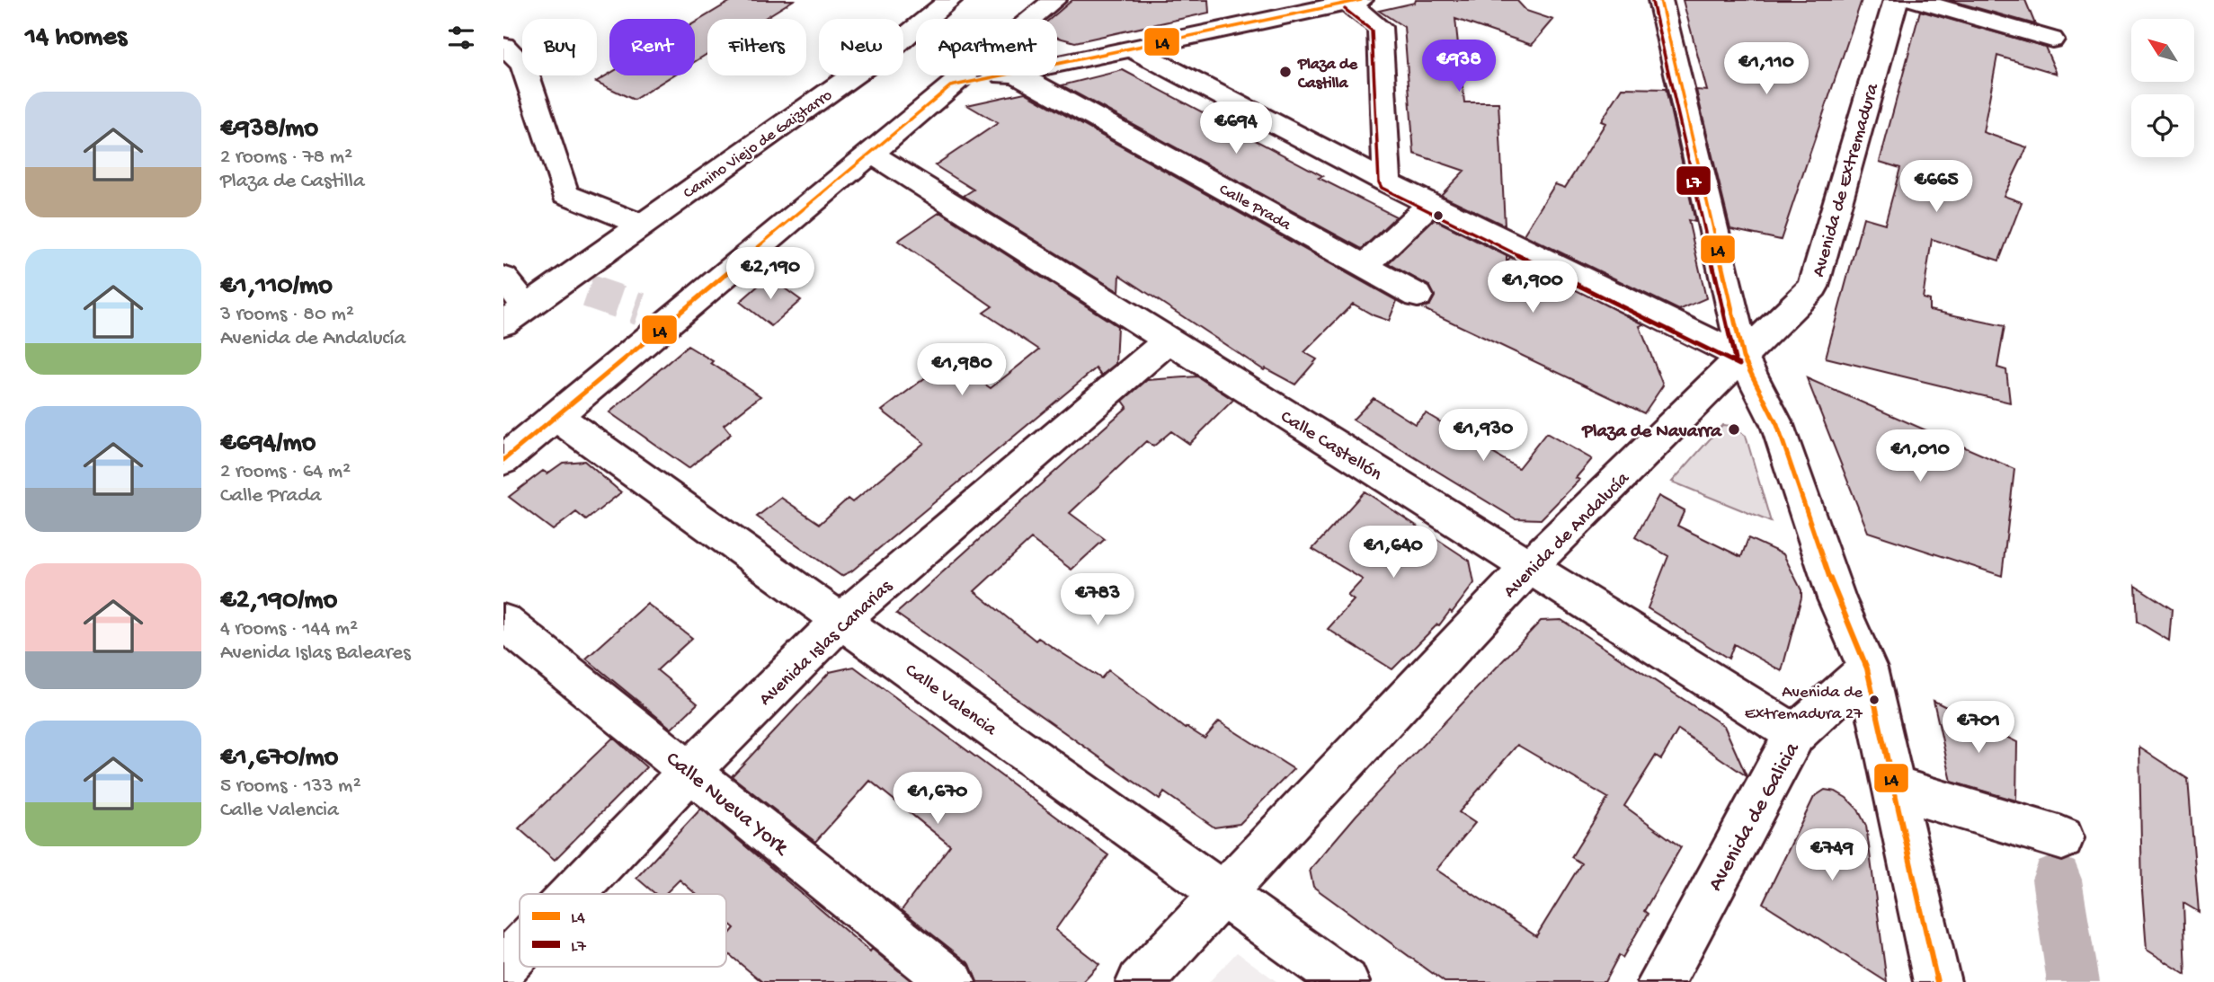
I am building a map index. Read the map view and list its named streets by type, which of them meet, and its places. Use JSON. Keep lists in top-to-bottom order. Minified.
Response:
{"streets":{"street":["Camino Viejo de Gaiztarro","Avenida de Extremadura","Calle Prada","Calle Castellón","Avenida de Andalucía","Avenida Islas Canarias","Calle Valencia","Calle Nueva York","Avenida de Galicia"]},"crossings":[["Avenida de Extremadura","Avenida de Andalucía"],["Calle Castellón","Avenida de Andalucía"],["Calle Castellón","Avenida Islas Canarias"],["Calle Castellón","Avenida de Galicia"],["Avenida de Andalucía","Calle Valencia"],["Avenida Islas Canarias","Calle Valencia"],["Avenida Islas Canarias","Calle Nueva York"]],"places":["Plaza de Castilla","Plaza de Navarra","Avenida de Extremadura 27"],"lines":["transit line L4","transit line L7"],"legend":["L4","L7"],"north":"top left","page":{"heading":"14 homes","chip":["Buy","Rent","Filters","New","Apartment"],"price":["€938","€1,110","€694","€665","€2,190","€1,900","€1,980","€1,930","€1,010","€1,640","€783","€701","€1,670","€749"],"list":[{"name":"€938/mo","note":"2 rooms · 78 m² · Plaza de Castilla"},{"name":"€1,110/mo","note":"3 rooms · 80 m² · Avenida de Andalucía"},{"name":"€694/mo","note":"2 rooms · 64 m² · Calle Prada"},{"name":"€2,190/mo","note":"4 rooms · 144 m² · Avenida Islas Baleares"},{"name":"€1,670/mo","note":"5 rooms · 133 m² · Calle Valencia"}]}}
